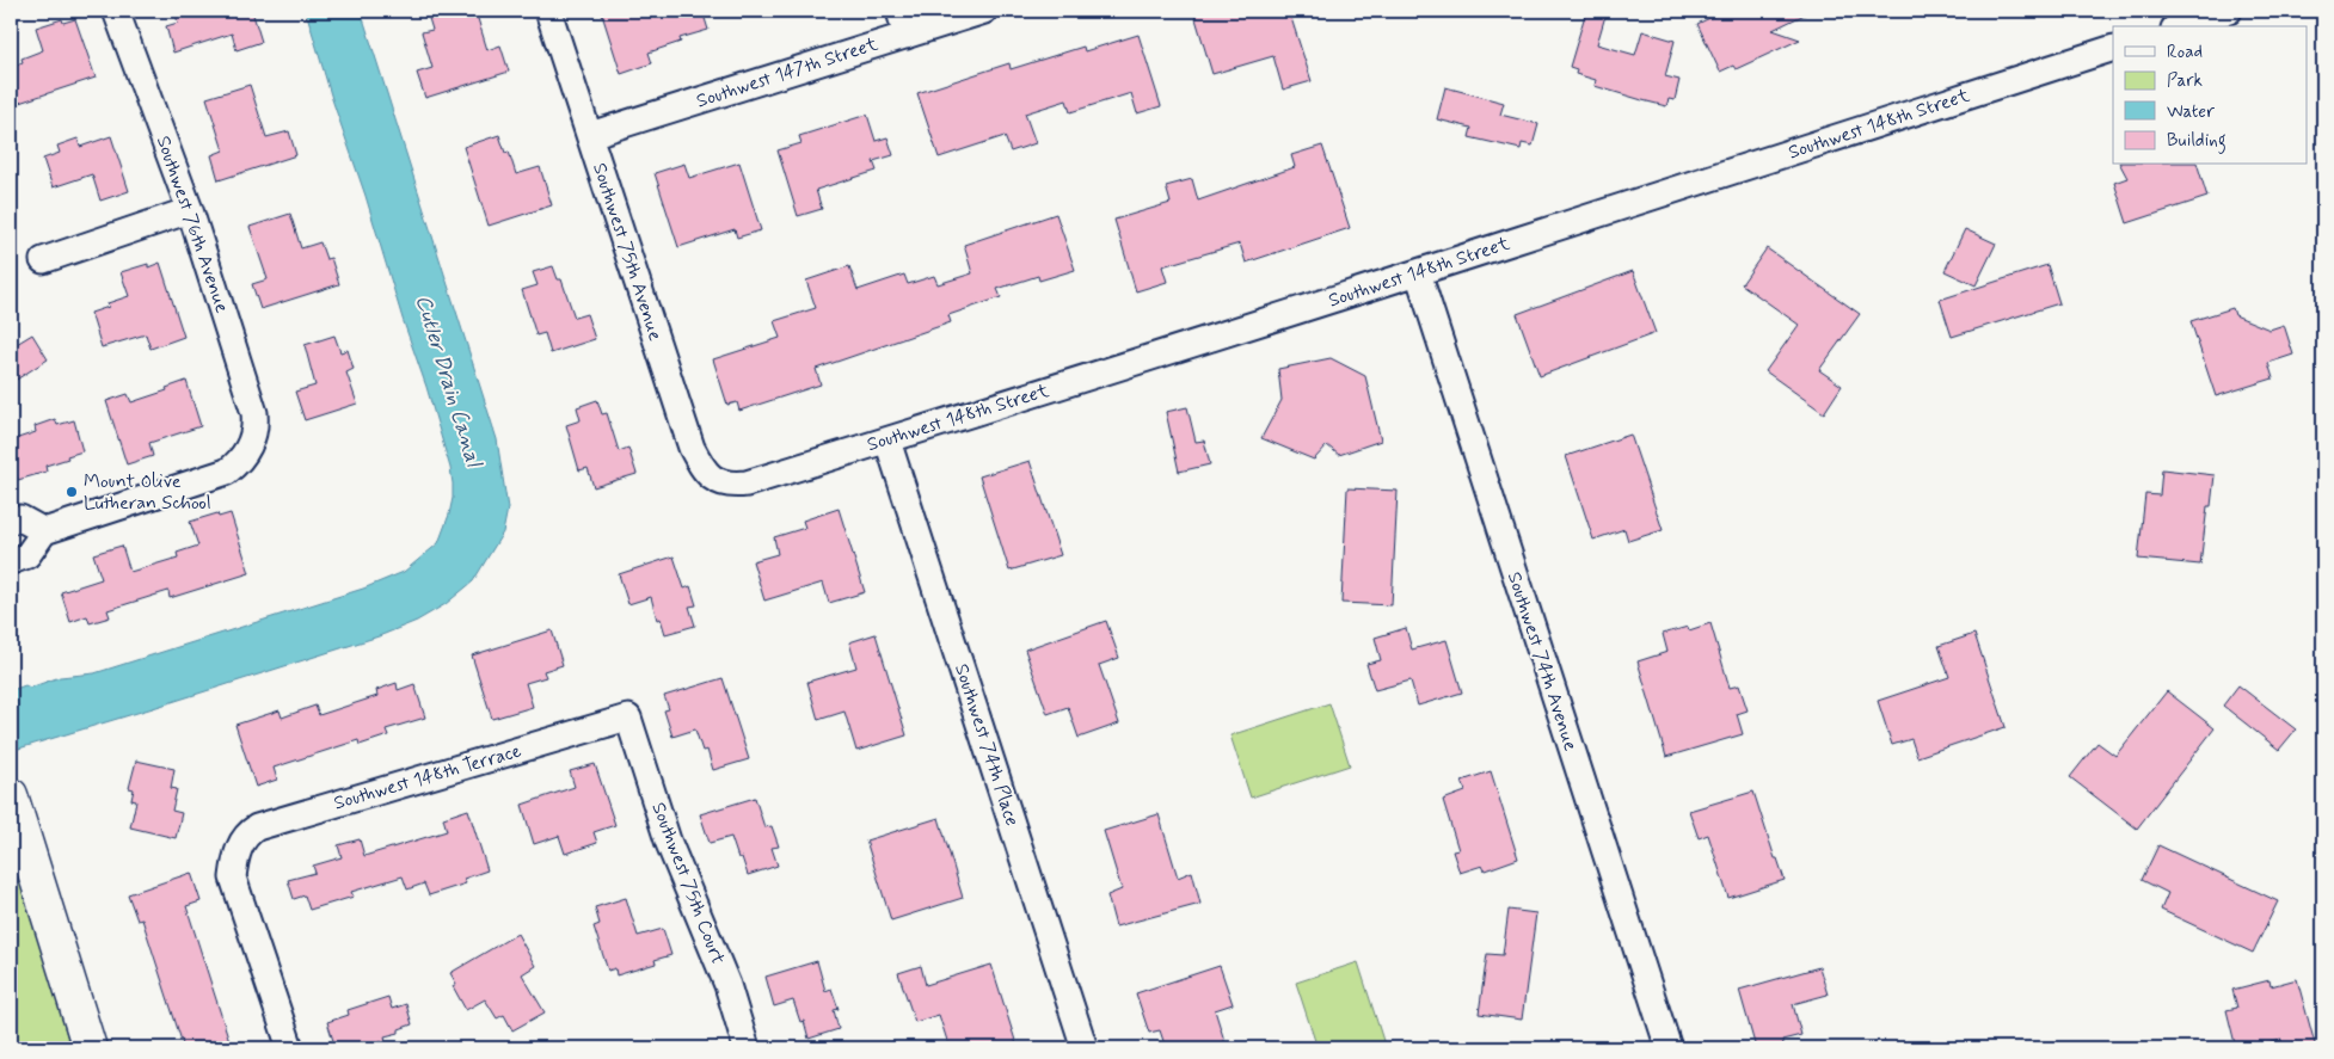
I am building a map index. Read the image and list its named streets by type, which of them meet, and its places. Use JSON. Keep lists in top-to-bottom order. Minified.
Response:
{"streets":{"street":["Southwest 147th Street","Southwest 148th Street","Southwest 76th Avenue","Southwest 75th Avenue","Southwest 74th Avenue","Southwest 74th Place","Southwest 148th Terrace","Southwest 75th Court"]},"crossings":[["Southwest 147th Street","Southwest 75th Avenue"],["Southwest 148th Street","Southwest 75th Avenue"],["Southwest 148th Street","Southwest 74th Avenue"],["Southwest 148th Street","Southwest 74th Place"],["Southwest 148th Terrace","Southwest 75th Court"]],"water":["Cutler Drain Canal"],"places":["Mount Olive Lutheran School"],"legend":["Road","Park","Water","Building"]}
